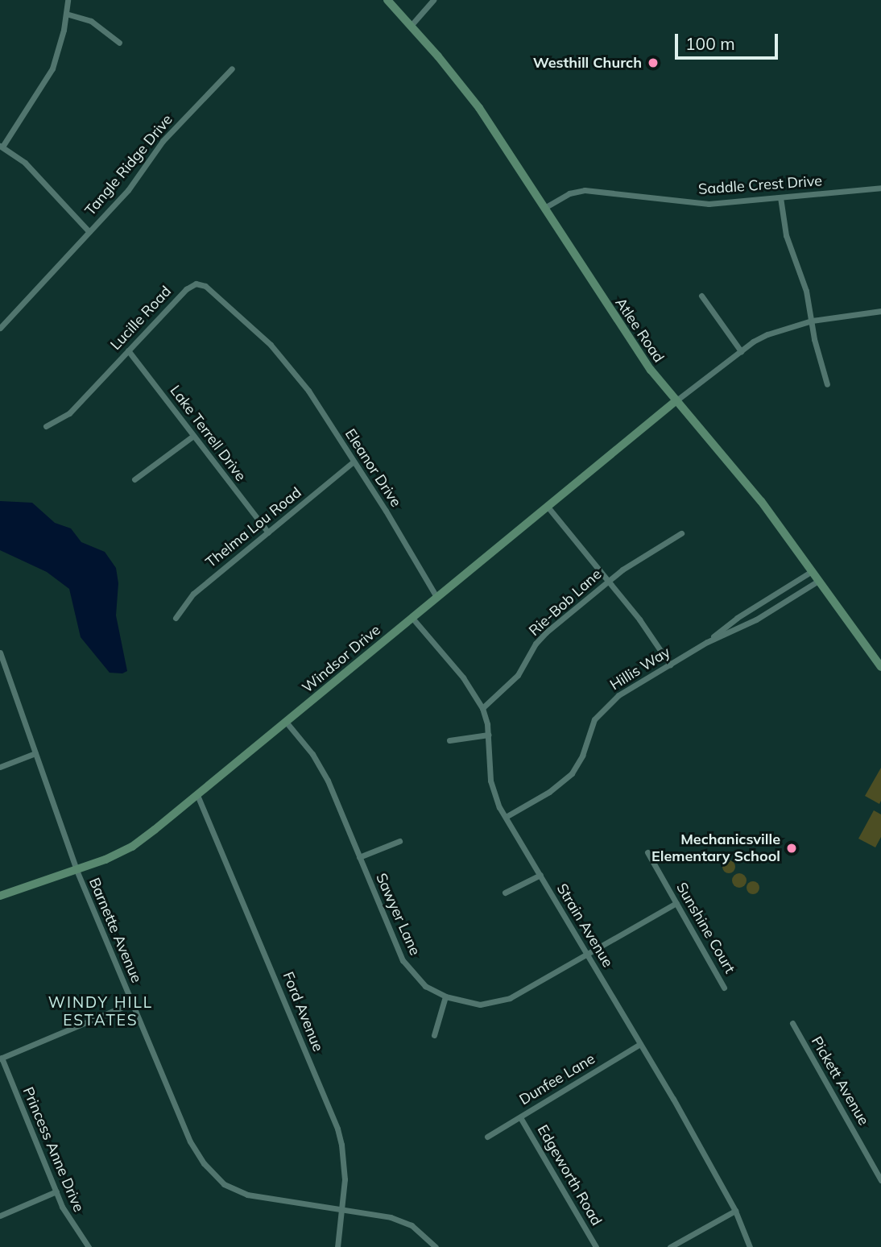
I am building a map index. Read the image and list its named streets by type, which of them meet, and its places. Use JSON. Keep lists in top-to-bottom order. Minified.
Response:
{"streets":{"street":["Tangle Ridge Drive","Saddle Crest Drive","Lucille Road","Atlee Road","Lake Terrell Drive","Eleanor Drive","Thelma Lou Road","Rie-Bob Lane","Windsor Drive","Hillis Way","Sawyer Lane","Strain Avenue","Sunshine Court","Barnette Avenue","Ford Avenue","Dunfee Lane","Pickett Avenue","Princess Anne Drive","Edgeworth Road"]},"crossings":[["Saddle Crest Drive","Atlee Road"],["Lucille Road","Lake Terrell Drive"],["Lucille Road","Eleanor Drive"],["Atlee Road","Windsor Drive"],["Atlee Road","Hillis Way"],["Lake Terrell Drive","Thelma Lou Road"],["Eleanor Drive","Thelma Lou Road"],["Eleanor Drive","Windsor Drive"],["Rie-Bob Lane","Strain Avenue"],["Windsor Drive","Sawyer Lane"],["Windsor Drive","Strain Avenue"],["Windsor Drive","Barnette Avenue"],["Windsor Drive","Ford Avenue"],["Hillis Way","Strain Avenue"],["Sawyer Lane","Strain Avenue"],["Sawyer Lane","Sunshine Court"],["Strain Avenue","Dunfee Lane"],["Barnette Avenue","Ford Avenue"],["Dunfee Lane","Edgeworth Road"]],"districts":["WINDY HILL ESTATES"],"places":["Westhill Church","Mechanicsville Elementary School"],"scale_bar":"100 m"}
